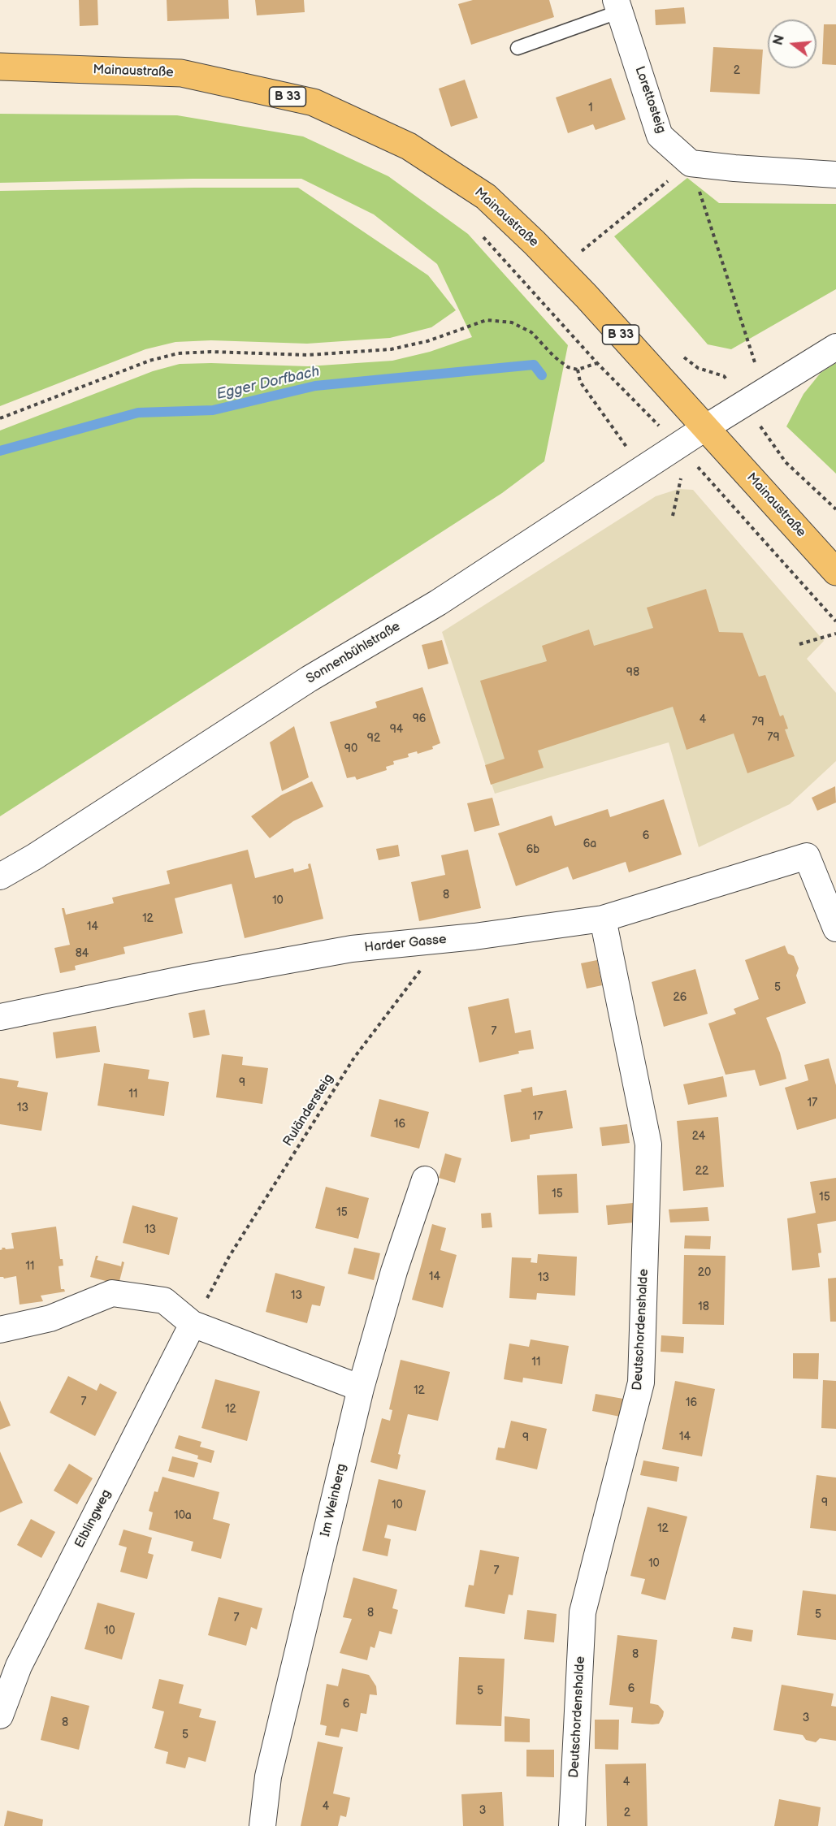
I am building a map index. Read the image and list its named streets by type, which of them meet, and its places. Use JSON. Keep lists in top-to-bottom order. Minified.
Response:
{"streets":{"main road":["Mainaustraße","B 33"],"street":["Lorettosteig","Sonnenbühlstraße","Harder Gasse","Deutschordenshalde","Im Weinberg","Elblingweg"],"path":["Ruländersteig"]},"crossings":[["Mainaustraße","Sonnenbühlstraße"],["Harder Gasse","Deutschordenshalde"],["Ruländersteig","Elblingweg"]],"water":["Egger Dorfbach"],"house_numbers":["2","1","98","96","4","79","94","79","92","90","6","6a","6b","8","10","12","14","84","5","26","7","9","11","17","13","17","16","24","22","15","15","15","13","11","20","14","13","13","18","11","12","7","16","12","14","9","9","10","10a","12","10","7","8","5","7","10","8","6","5","6","3","8","5","4","4","3","2"],"north":"left"}
